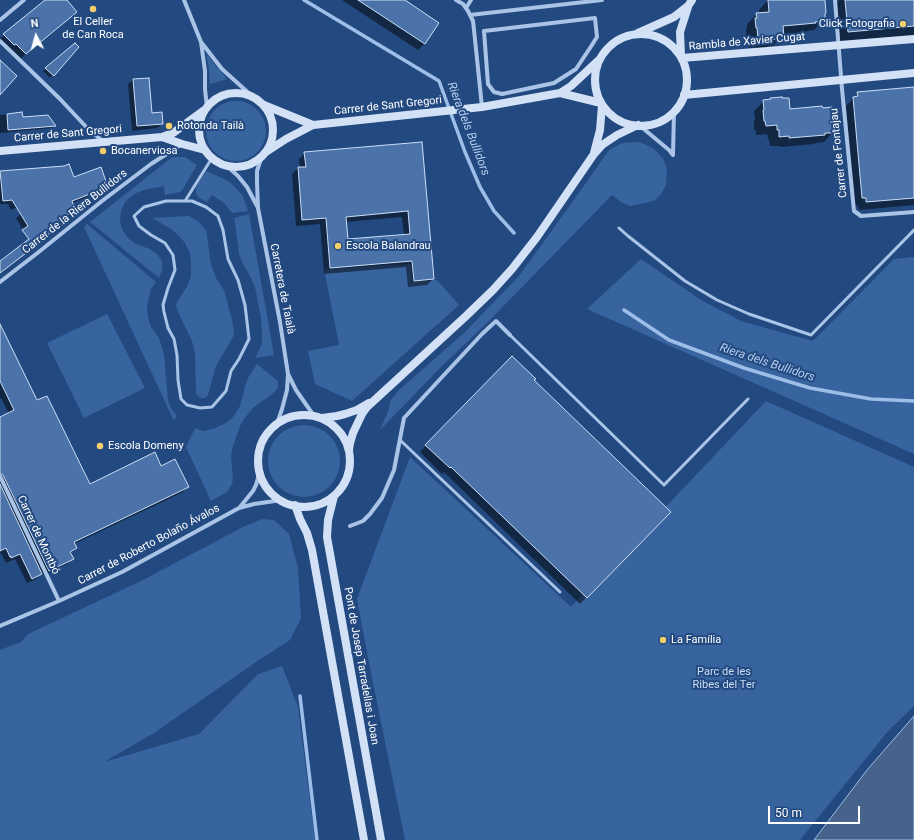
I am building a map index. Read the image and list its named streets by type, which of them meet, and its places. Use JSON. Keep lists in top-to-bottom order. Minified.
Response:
{"streets":{"main road":["Rambla de Xavier Cugat","Carrer de Sant Gregori","Pont de Josep Tarradellas i Joan"],"street":["Carrer de Fontajau","Carrer de la Riera Bullidors","Carretera de Taialà","Carrer de Montbó","Carrer de Roberto Bolaño Ávalos"]},"crossings":[["Rambla de Xavier Cugat","Carrer de Sant Gregori"],["Carrer de Sant Gregori","Carrer de la Riera Bullidors"],["Carrer de Sant Gregori","Carretera de Taialà"],["Carretera de Taialà","Carrer de Roberto Bolaño Ávalos"],["Carretera de Taialà","Pont de Josep Tarradellas i Joan"],["Carrer de Montbó","Carrer de Roberto Bolaño Ávalos"],["Carrer de Roberto Bolaño Ávalos","Pont de Josep Tarradellas i Joan"]],"water":["Riera dels Bullidors"],"parks":["Parc de les Ribes del Ter"],"places":["El Celler de Can Roca","Click Fotografia","Rotonda Tailà","Bocanerviosa","Escola Balandrau","Escola Domeny","La Família"],"scale_bar":"50 m","north":"top"}
